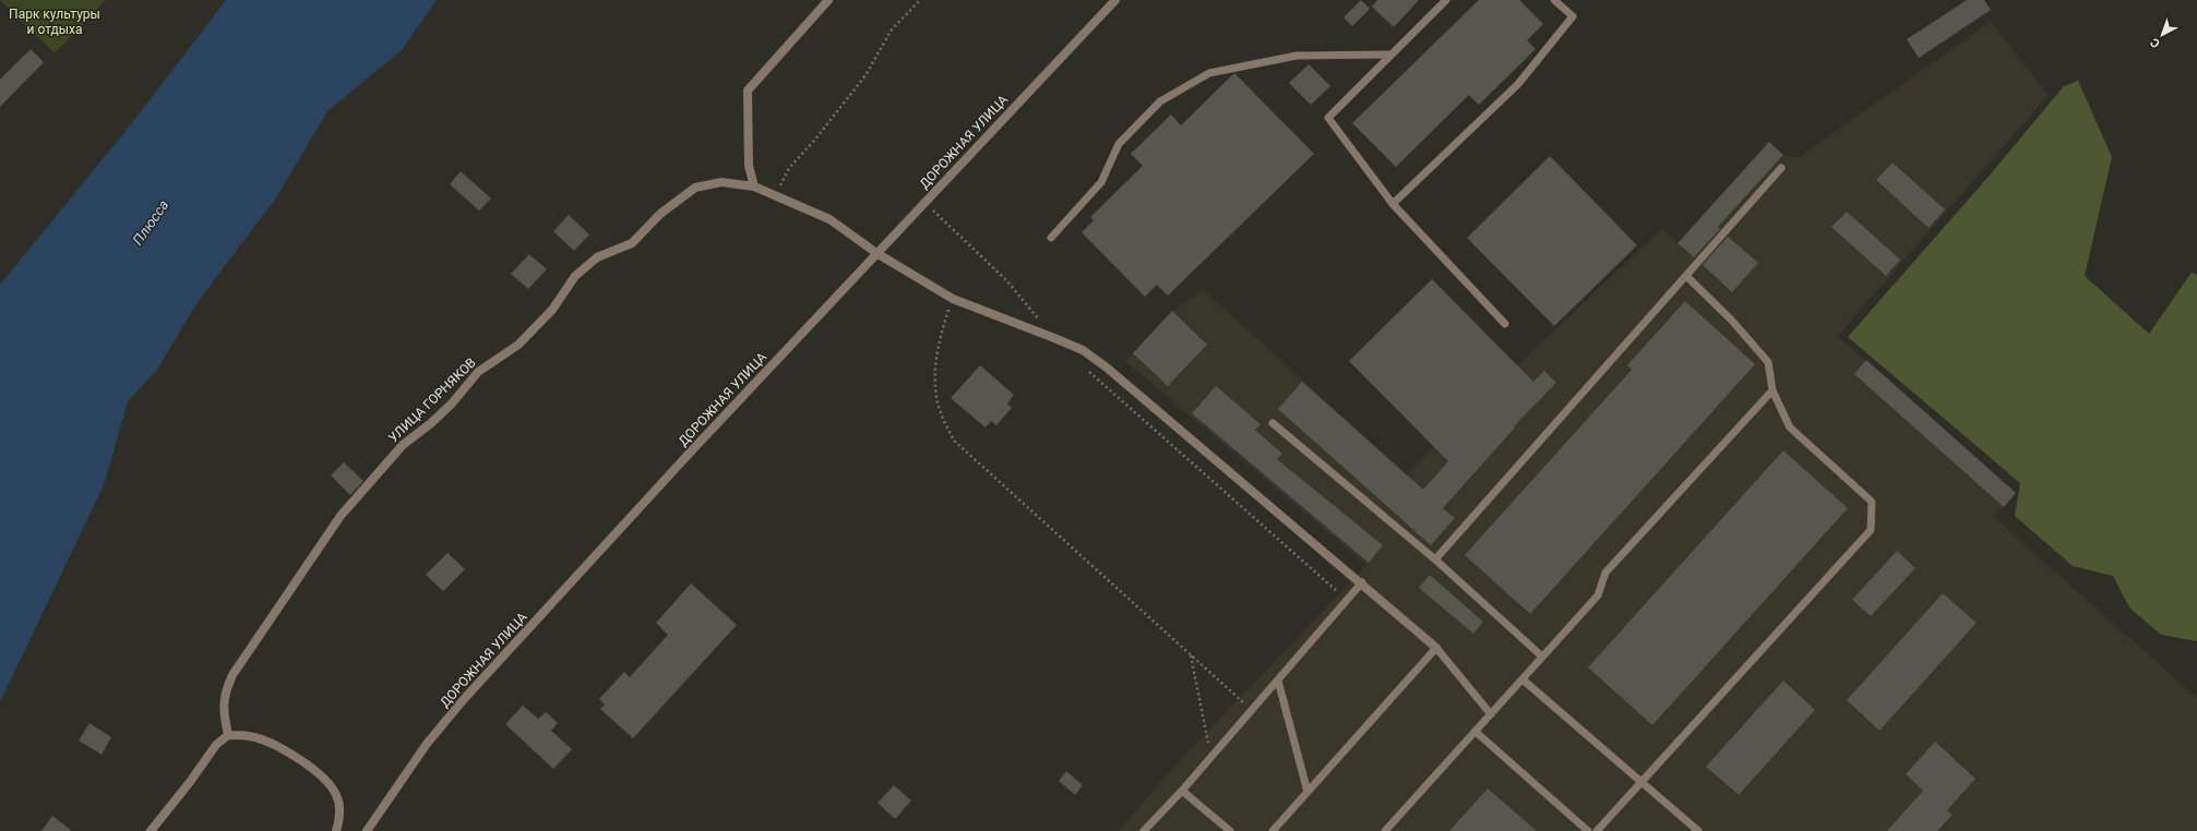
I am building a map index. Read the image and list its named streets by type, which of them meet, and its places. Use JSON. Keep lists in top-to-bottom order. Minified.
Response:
{"streets":{"street":["ДОРОЖНАЯ УЛИЦА","УЛИЦА ГОРНЯКОВ"]},"crossings":[["ДОРОЖНАЯ УЛИЦА","УЛИЦА ГОРНЯКОВ"]],"water":["Плюсса"],"parks":["Парк культуры и отдыха"],"north":"bottom left"}
